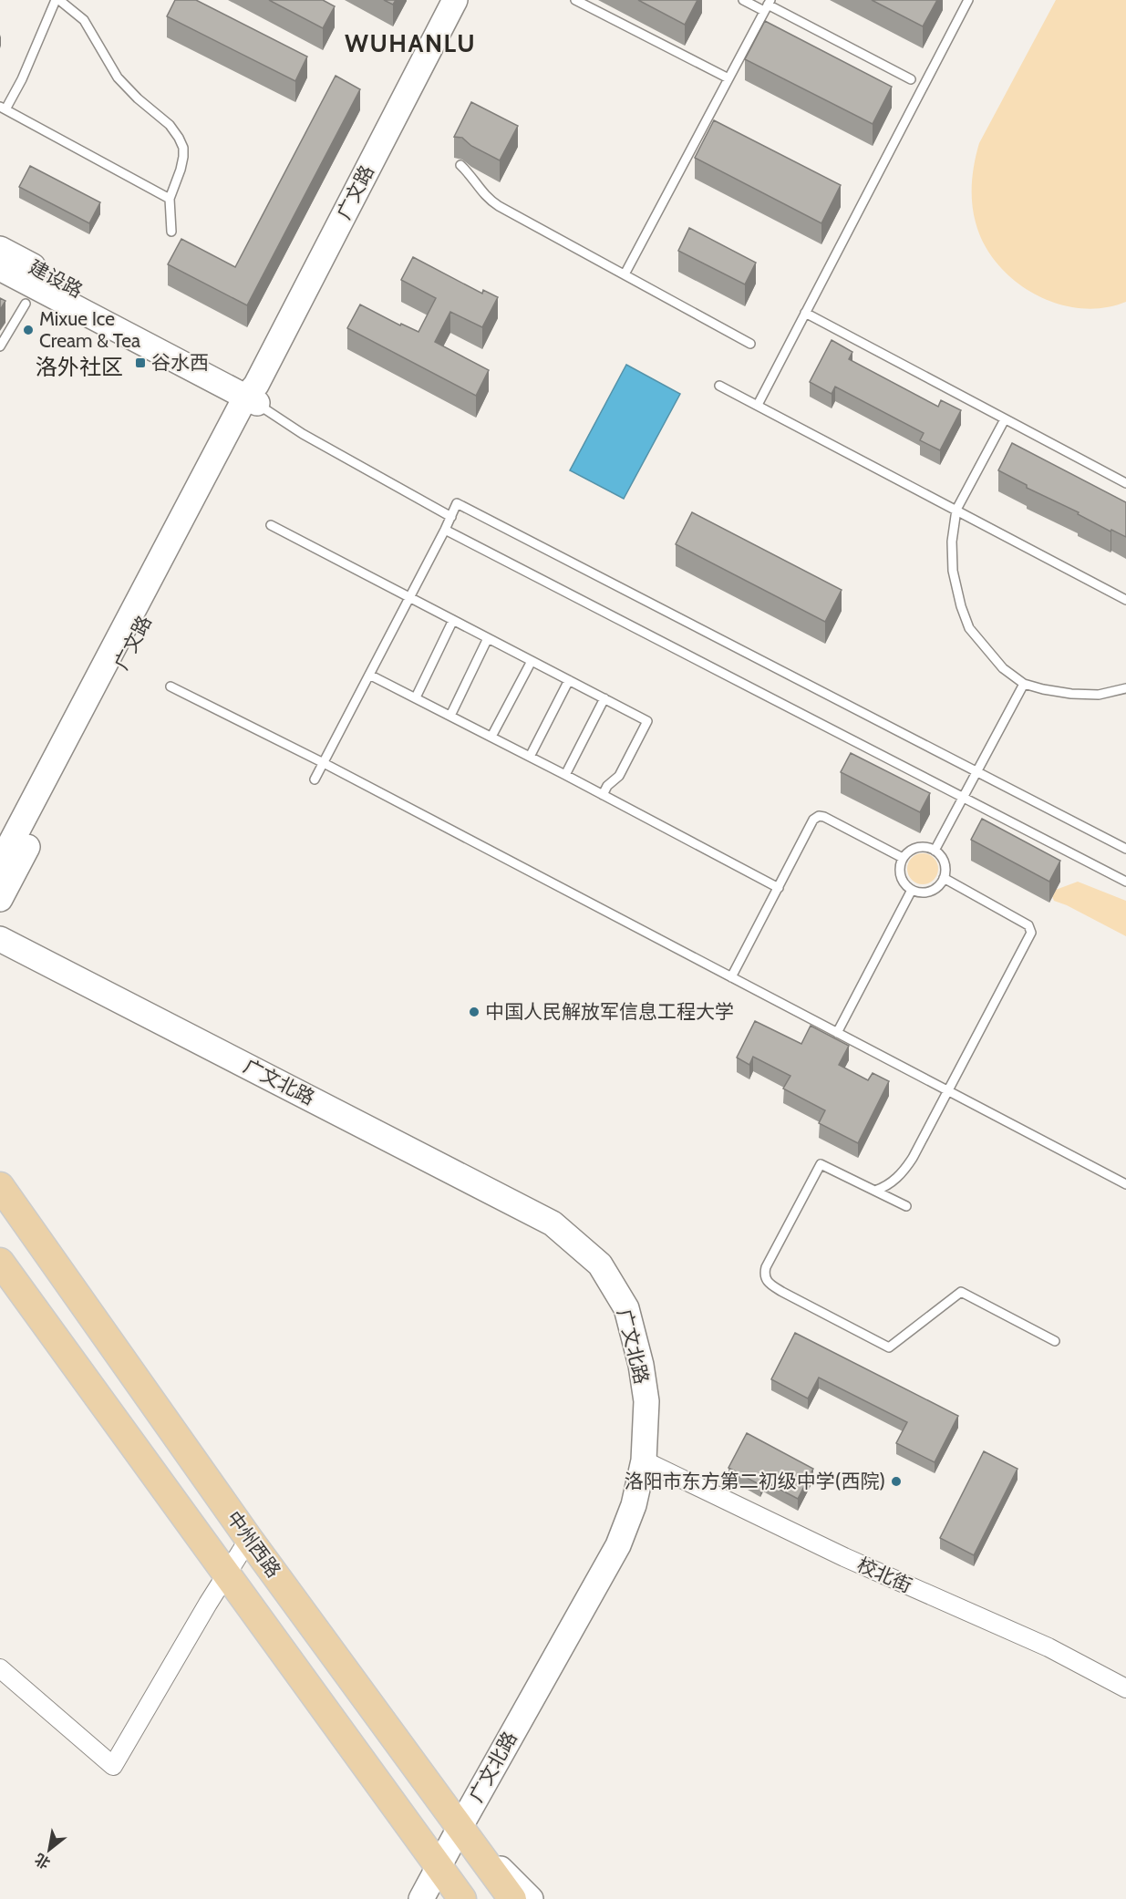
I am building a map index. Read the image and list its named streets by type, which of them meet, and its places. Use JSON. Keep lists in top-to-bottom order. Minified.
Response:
{"streets":{"main road":["中州西路"],"street":["广文路","建设路","广文北路","校北街"]},"crossings":[["广文路","建设路"],["广文北路","中州西路"],["广文北路","校北街"]],"districts":["WUHANLU","洛外社区"],"places":{"other":["Mixue Ice Cream & Tea","中国人民解放军信息工程大学","洛阳市东方第二初级中学(西院)"],"transit":["谷水西"]},"north":"bottom left"}
